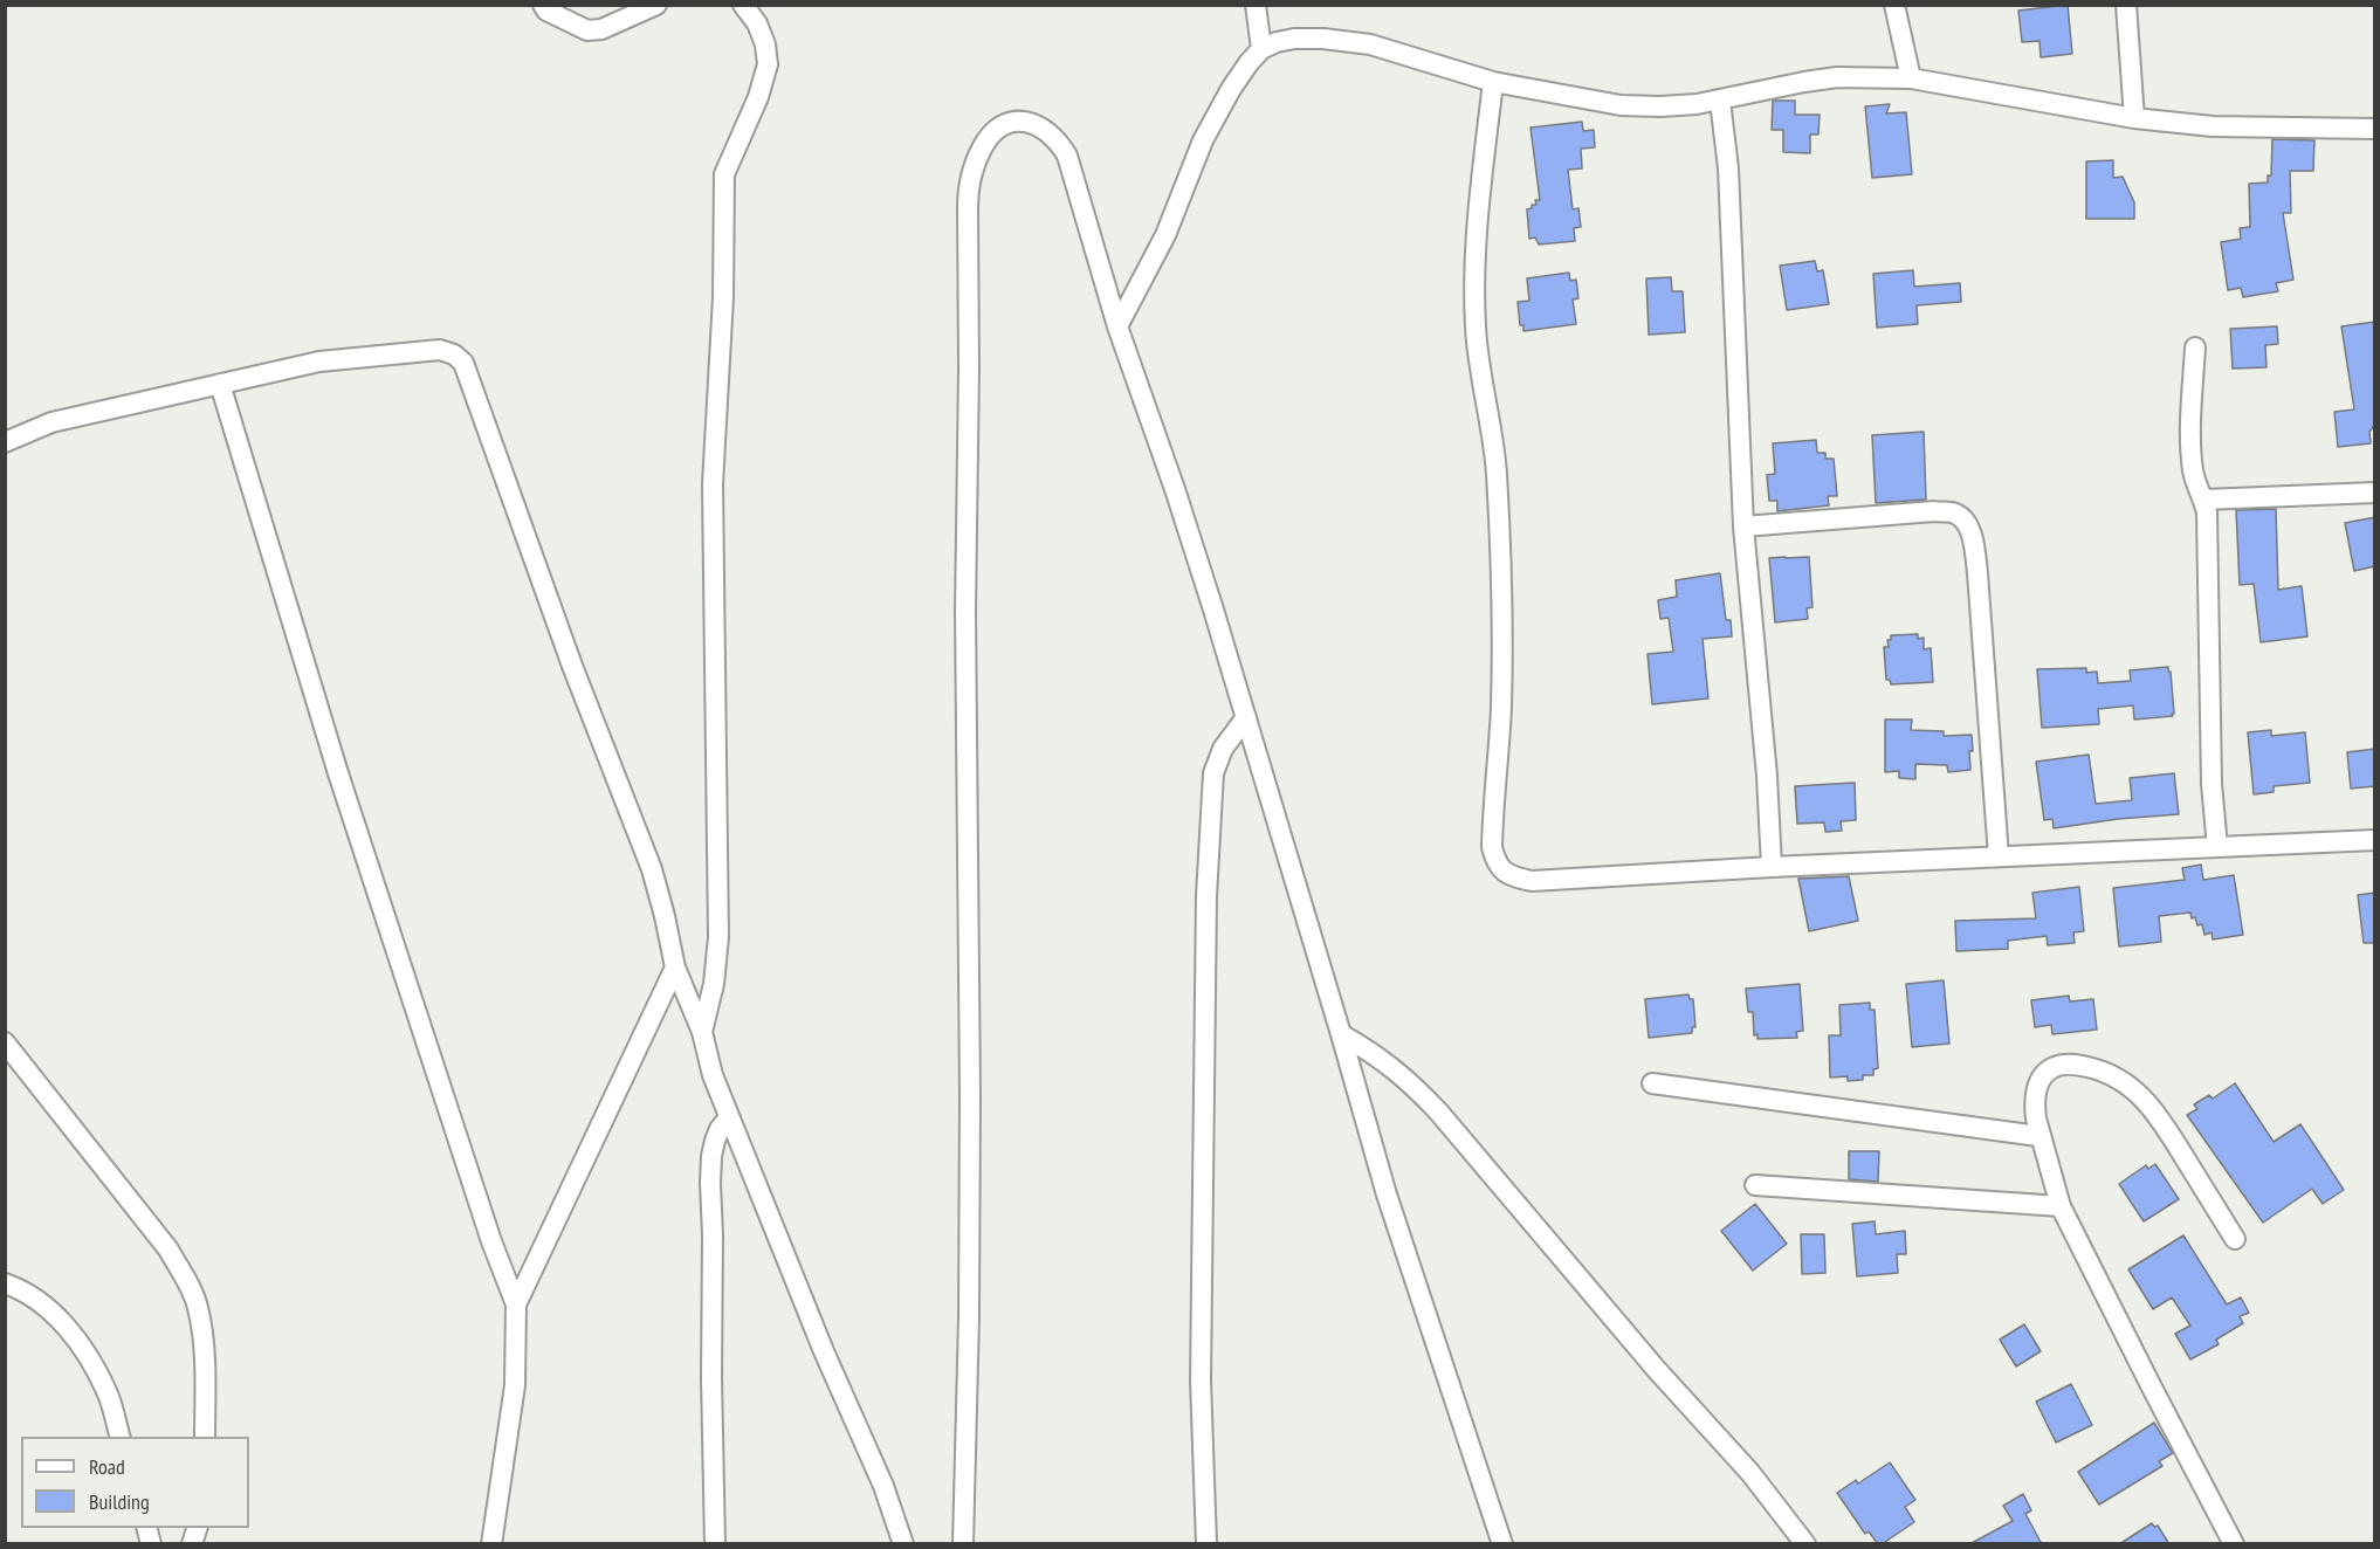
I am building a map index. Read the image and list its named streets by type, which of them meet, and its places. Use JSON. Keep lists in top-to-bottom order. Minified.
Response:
{"legend":["Road","Building"]}
